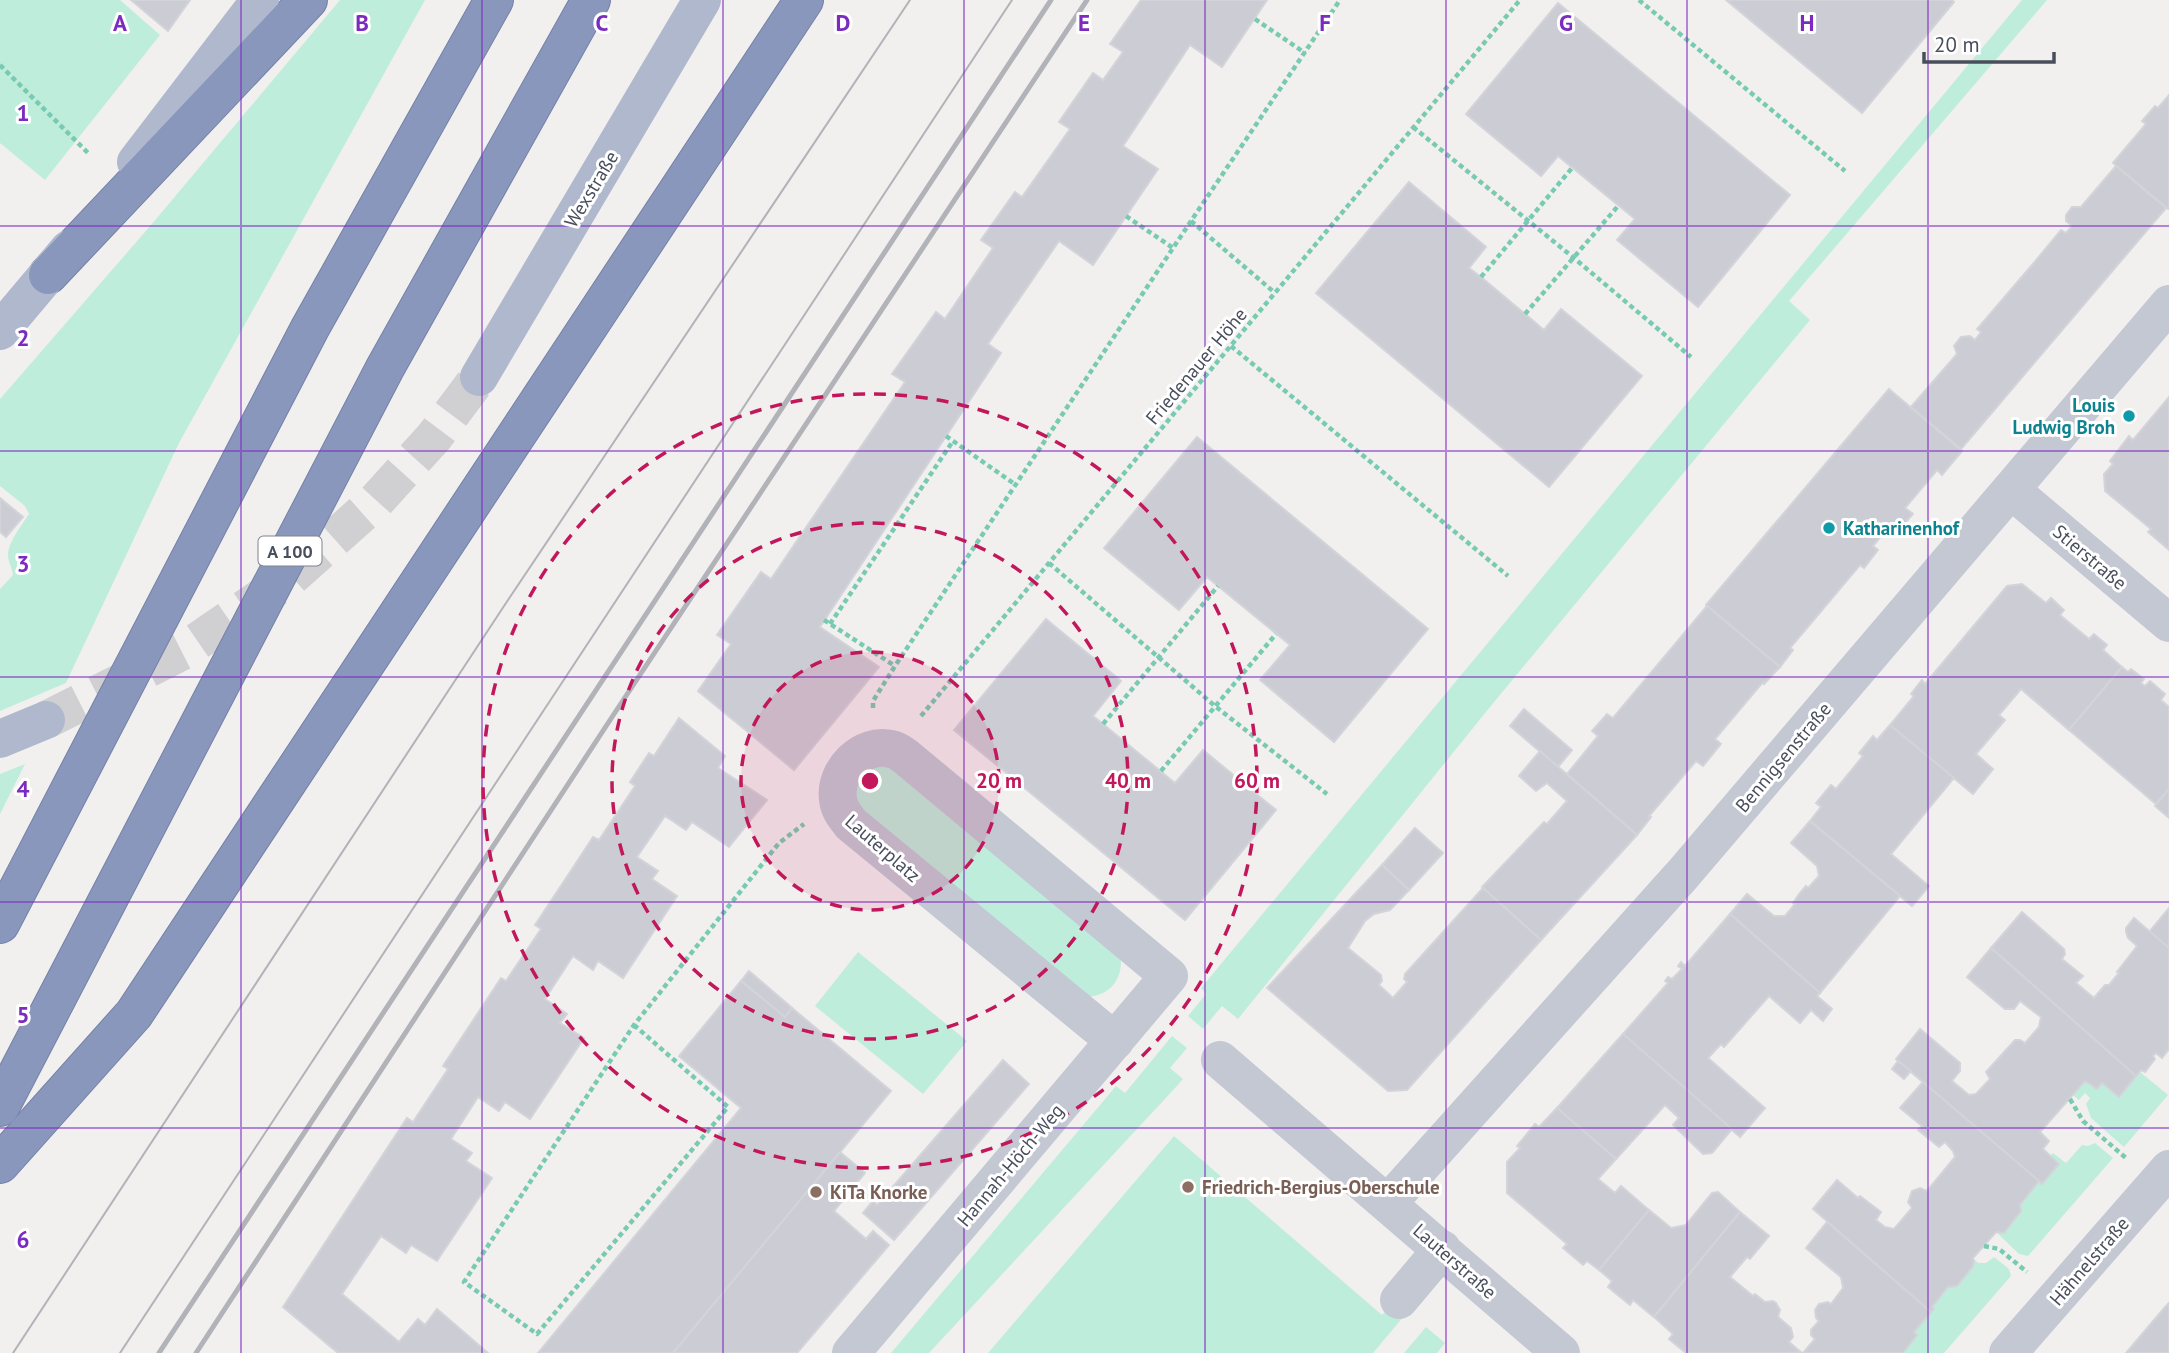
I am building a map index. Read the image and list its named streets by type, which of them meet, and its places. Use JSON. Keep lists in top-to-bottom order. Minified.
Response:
{"streets":{"highway":["A 100"],"main road":["Wexstraße"],"street":["Stierstraße","Bennigsenstraße","Lauterplatz","Hannah-Höch-Weg","Lauterstraße","Hähnelstraße"],"path":["Friedenauer Höhe"]},"crossings":[["Friedenauer Höhe","Lauterplatz"],["Friedenauer Höhe","Hannah-Höch-Weg"],["Stierstraße","Bennigsenstraße"],["Bennigsenstraße","Lauterstraße"],["Lauterplatz","Hannah-Höch-Weg"]],"places":["Louis Ludwig Broh","Katharinenhof","Friedrich-Bergius-Oberschule","KiTa Knorke"],"scale_bar":"20 m","grid":{"columns":["A","B","C","D","E","F","G","H"],"rows":["1","2","3","4","5","6"]},"rings":["20 m","40 m","60 m"]}
